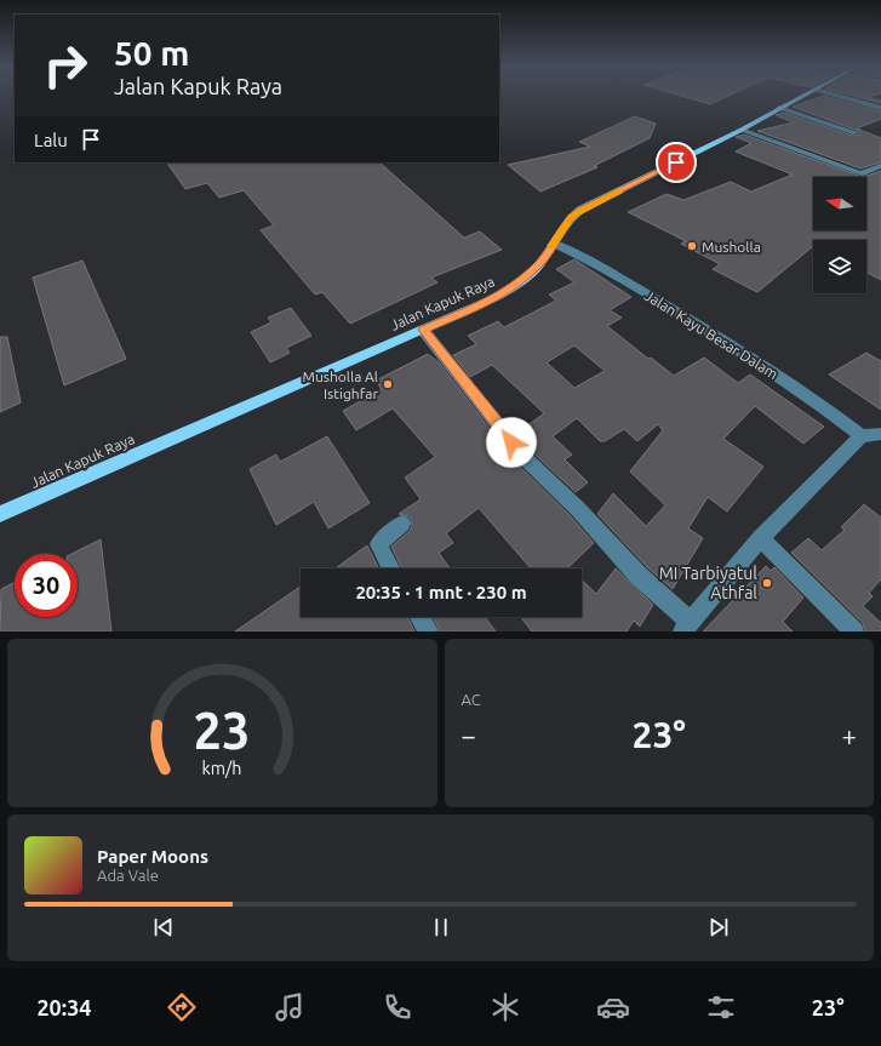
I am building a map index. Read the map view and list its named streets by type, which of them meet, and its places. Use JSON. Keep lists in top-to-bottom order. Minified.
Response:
{"streets":{"main road":["Jalan Kapuk Raya"],"street":["Jalan Kayu Besar Dalam"]},"crossings":[["Jalan Kapuk Raya","Jalan Kayu Besar Dalam"]],"places":["Musholla","Musholla Al Istighfar","MI Tarbiyatul Athfal"],"north":"left","page":{"turn":["50 m","Jalan Kapuk Raya"],"then":"Lalu","limit":"30","trip":"20:35 · 1 mnt · 230 m","tile":"AC","heat":["−","23°","+"],"song":["Paper Moons","Ada Vale"],"tabs":["20:34","23°"],"gauge":["23","km/h"]}}
